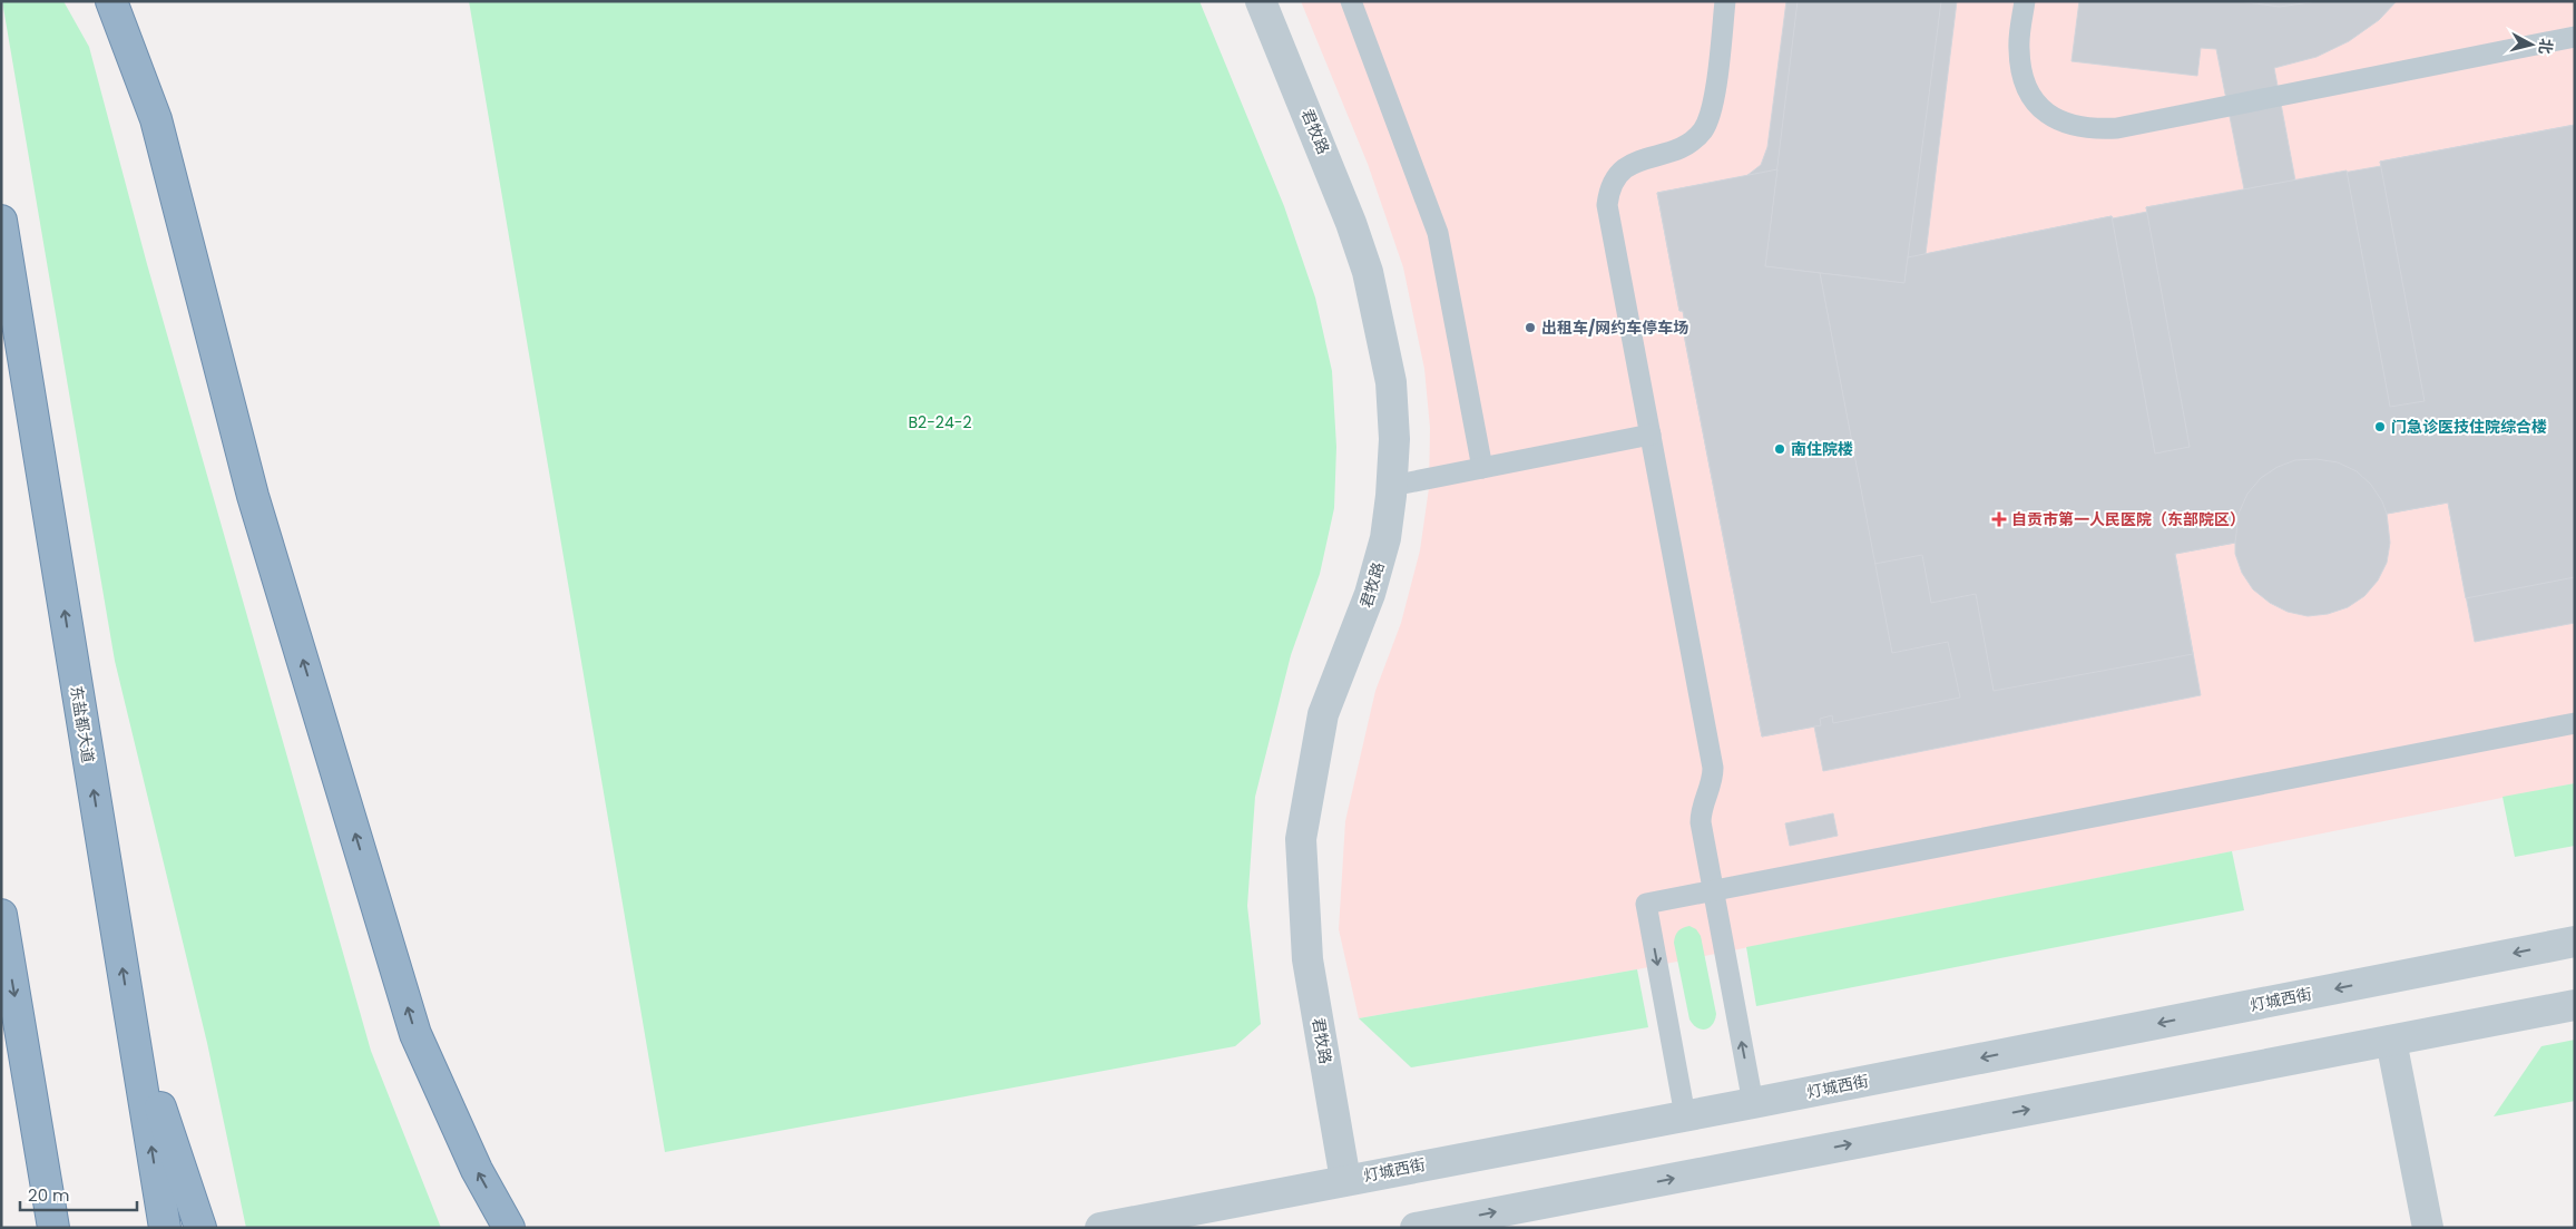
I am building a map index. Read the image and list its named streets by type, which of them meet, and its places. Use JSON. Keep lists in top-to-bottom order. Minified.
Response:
{"streets":{"highway":["东盐都大道"],"street":["君牧路","灯城西街"]},"crossings":[["君牧路","灯城西街"]],"parks":["B2-24-2"],"places":{"other":["出租车/网约车停车场","门急诊医技住院综合楼","南住院楼"],"health":["自贡市第一人民医院（东部院区）"]},"scale_bar":"20 m","north":"right"}
